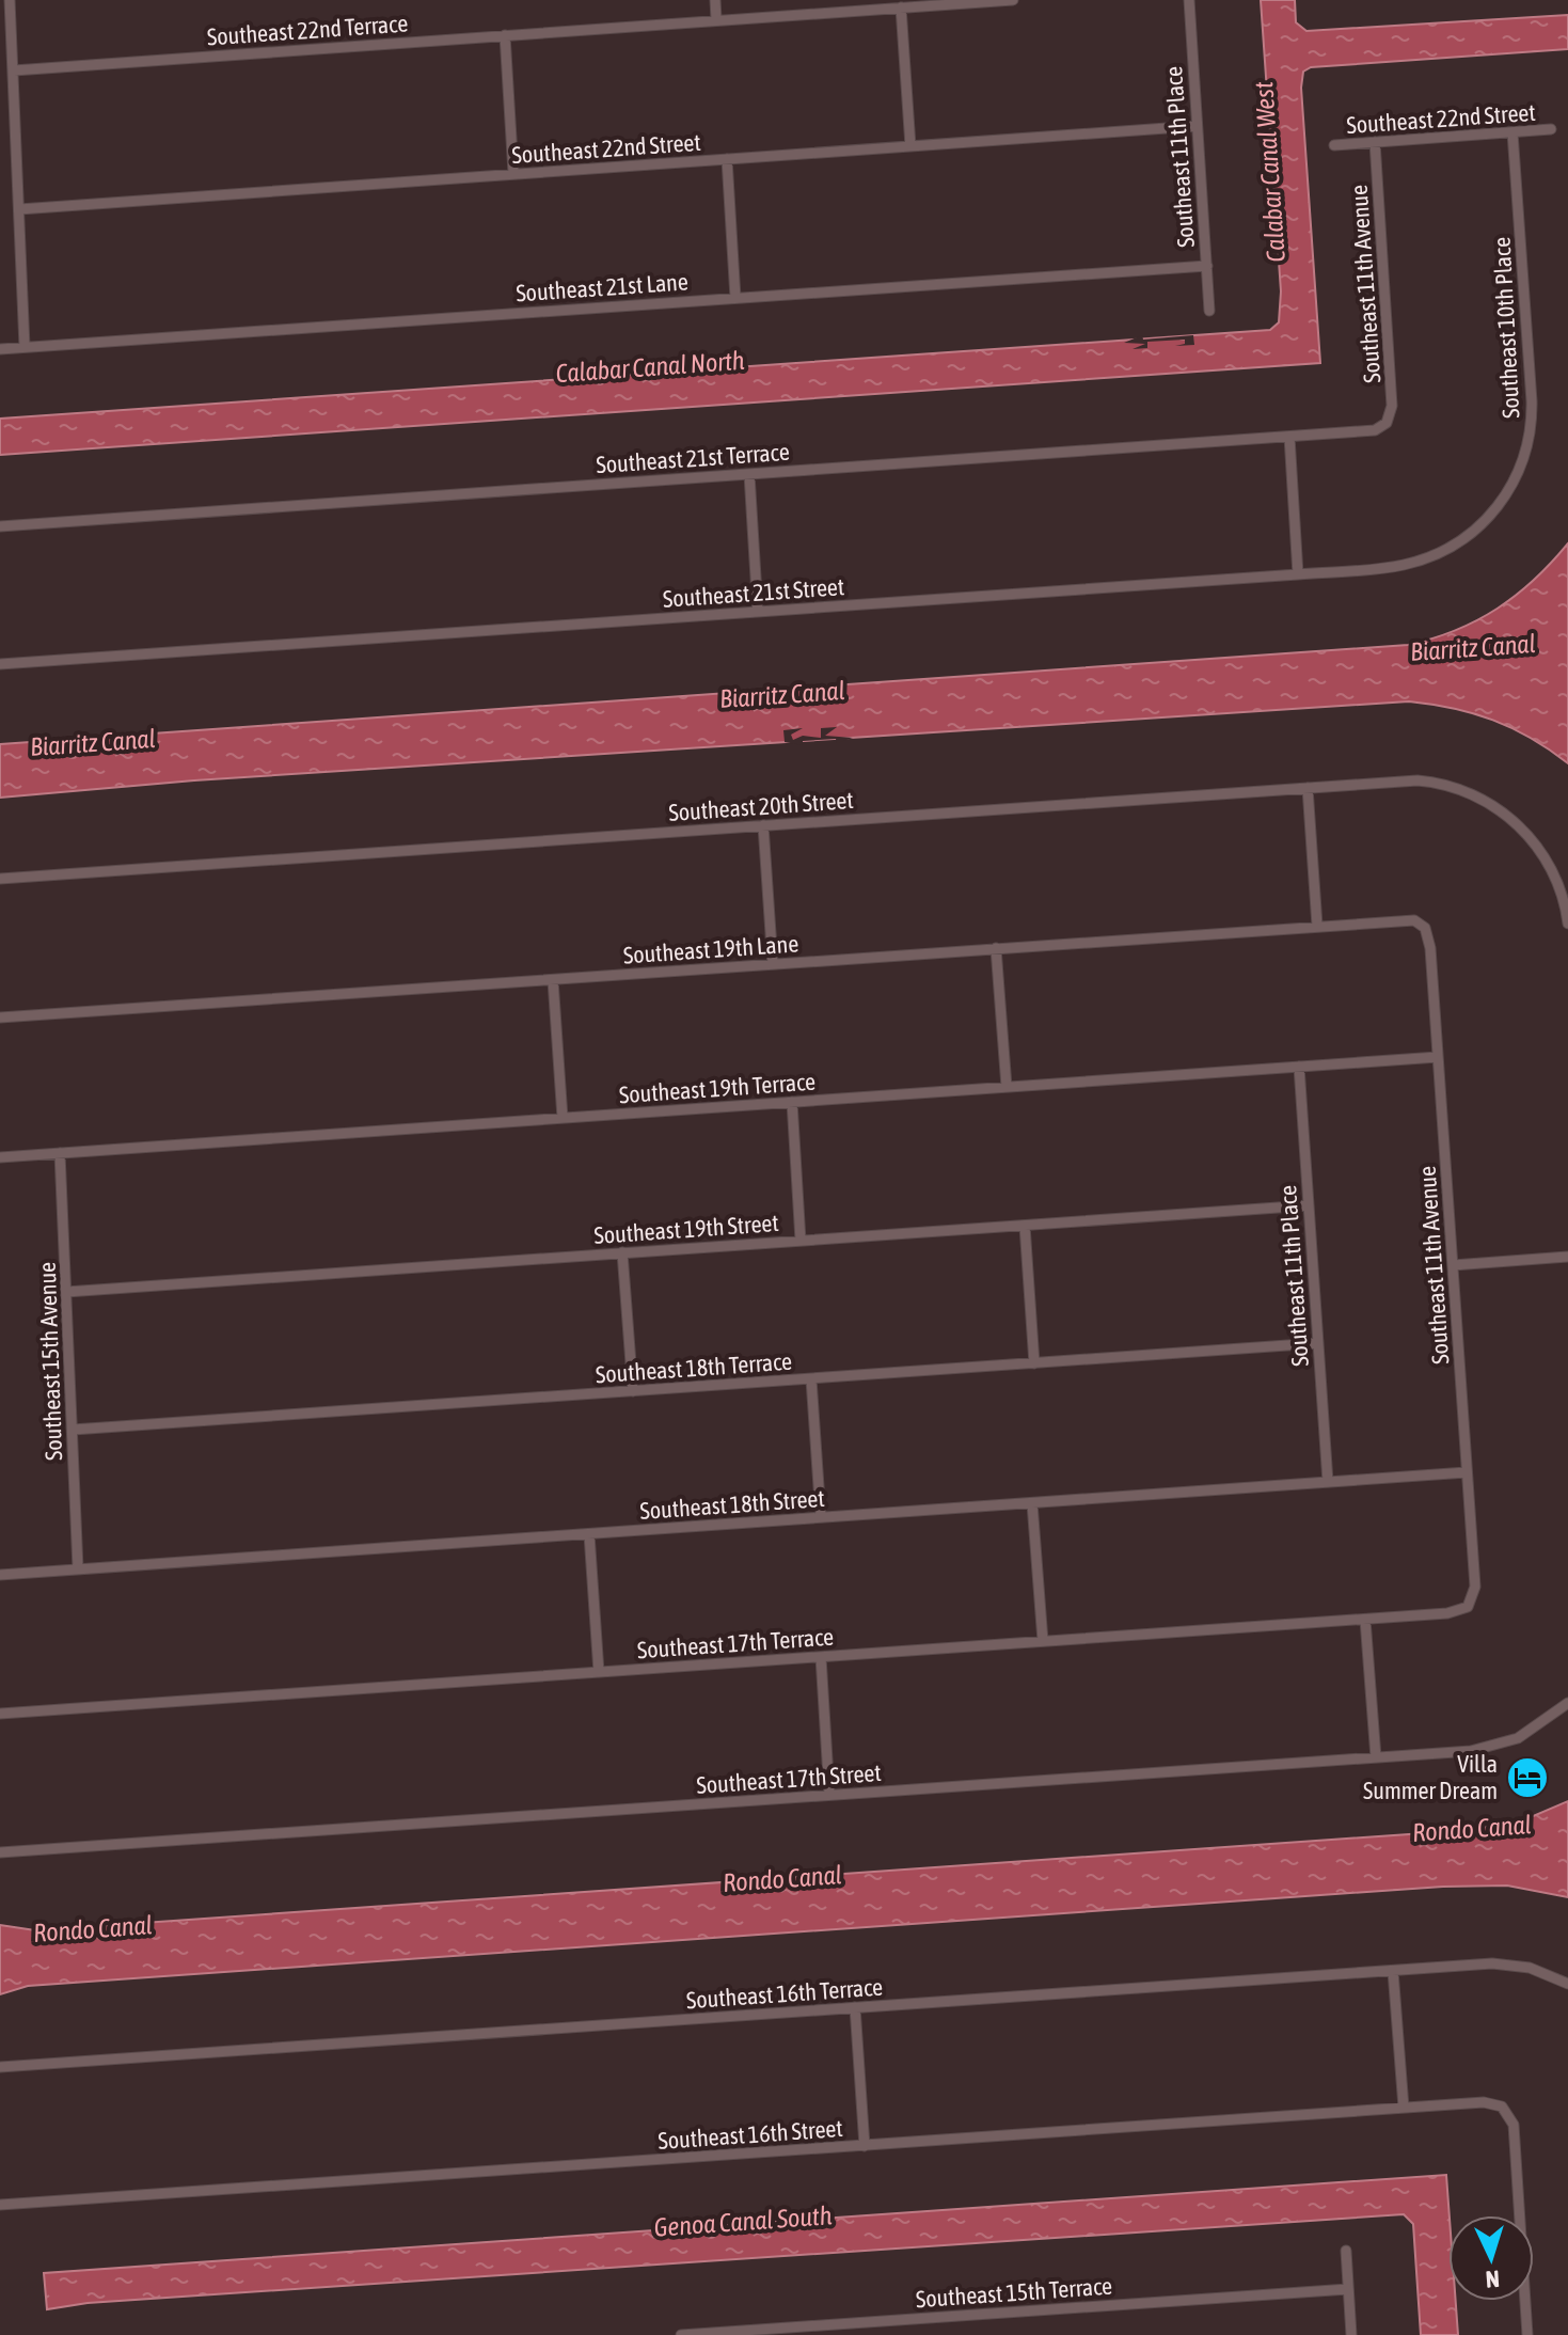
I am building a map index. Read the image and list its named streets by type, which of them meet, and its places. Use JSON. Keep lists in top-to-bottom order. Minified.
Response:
{"streets":{"street":["Southeast 22nd Terrace","Southeast 22nd Street","Southeast 11th Place","Southeast 11th Avenue","Southeast 21st Lane","Southeast 10th Place","Southeast 21st Terrace","Southeast 21st Street","Southeast 20th Street","Southeast 19th Lane","Southeast 19th Terrace","Southeast 19th Street","Southeast 15th Avenue","Southeast 18th Terrace","Southeast 18th Street","Southeast 17th Terrace","Southeast 17th Street","Southeast 16th Terrace","Southeast 16th Street","Southeast 15th Terrace"]},"crossings":[["Southeast 22nd Street","Southeast 11th Place"],["Southeast 22nd Street","Southeast 11th Avenue"],["Southeast 22nd Street","Southeast 10th Place"],["Southeast 11th Place","Southeast 21st Lane"],["Southeast 11th Place","Southeast 19th Terrace"],["Southeast 11th Place","Southeast 19th Street"],["Southeast 11th Place","Southeast 18th Terrace"],["Southeast 11th Place","Southeast 18th Street"],["Southeast 11th Avenue","Southeast 21st Terrace"],["Southeast 11th Avenue","Southeast 19th Lane"],["Southeast 11th Avenue","Southeast 19th Terrace"],["Southeast 11th Avenue","Southeast 18th Street"],["Southeast 11th Avenue","Southeast 17th Terrace"],["Southeast 10th Place","Southeast 21st Street"],["Southeast 19th Terrace","Southeast 15th Avenue"],["Southeast 19th Street","Southeast 15th Avenue"],["Southeast 15th Avenue","Southeast 18th Terrace"],["Southeast 15th Avenue","Southeast 18th Street"]],"water":["Calabar Canal West","Calabar Canal North","Biarritz Canal","Rondo Canal","Genoa Canal South"],"places":{"hotel":["Villa Summer Dream"]},"north":"bottom"}
